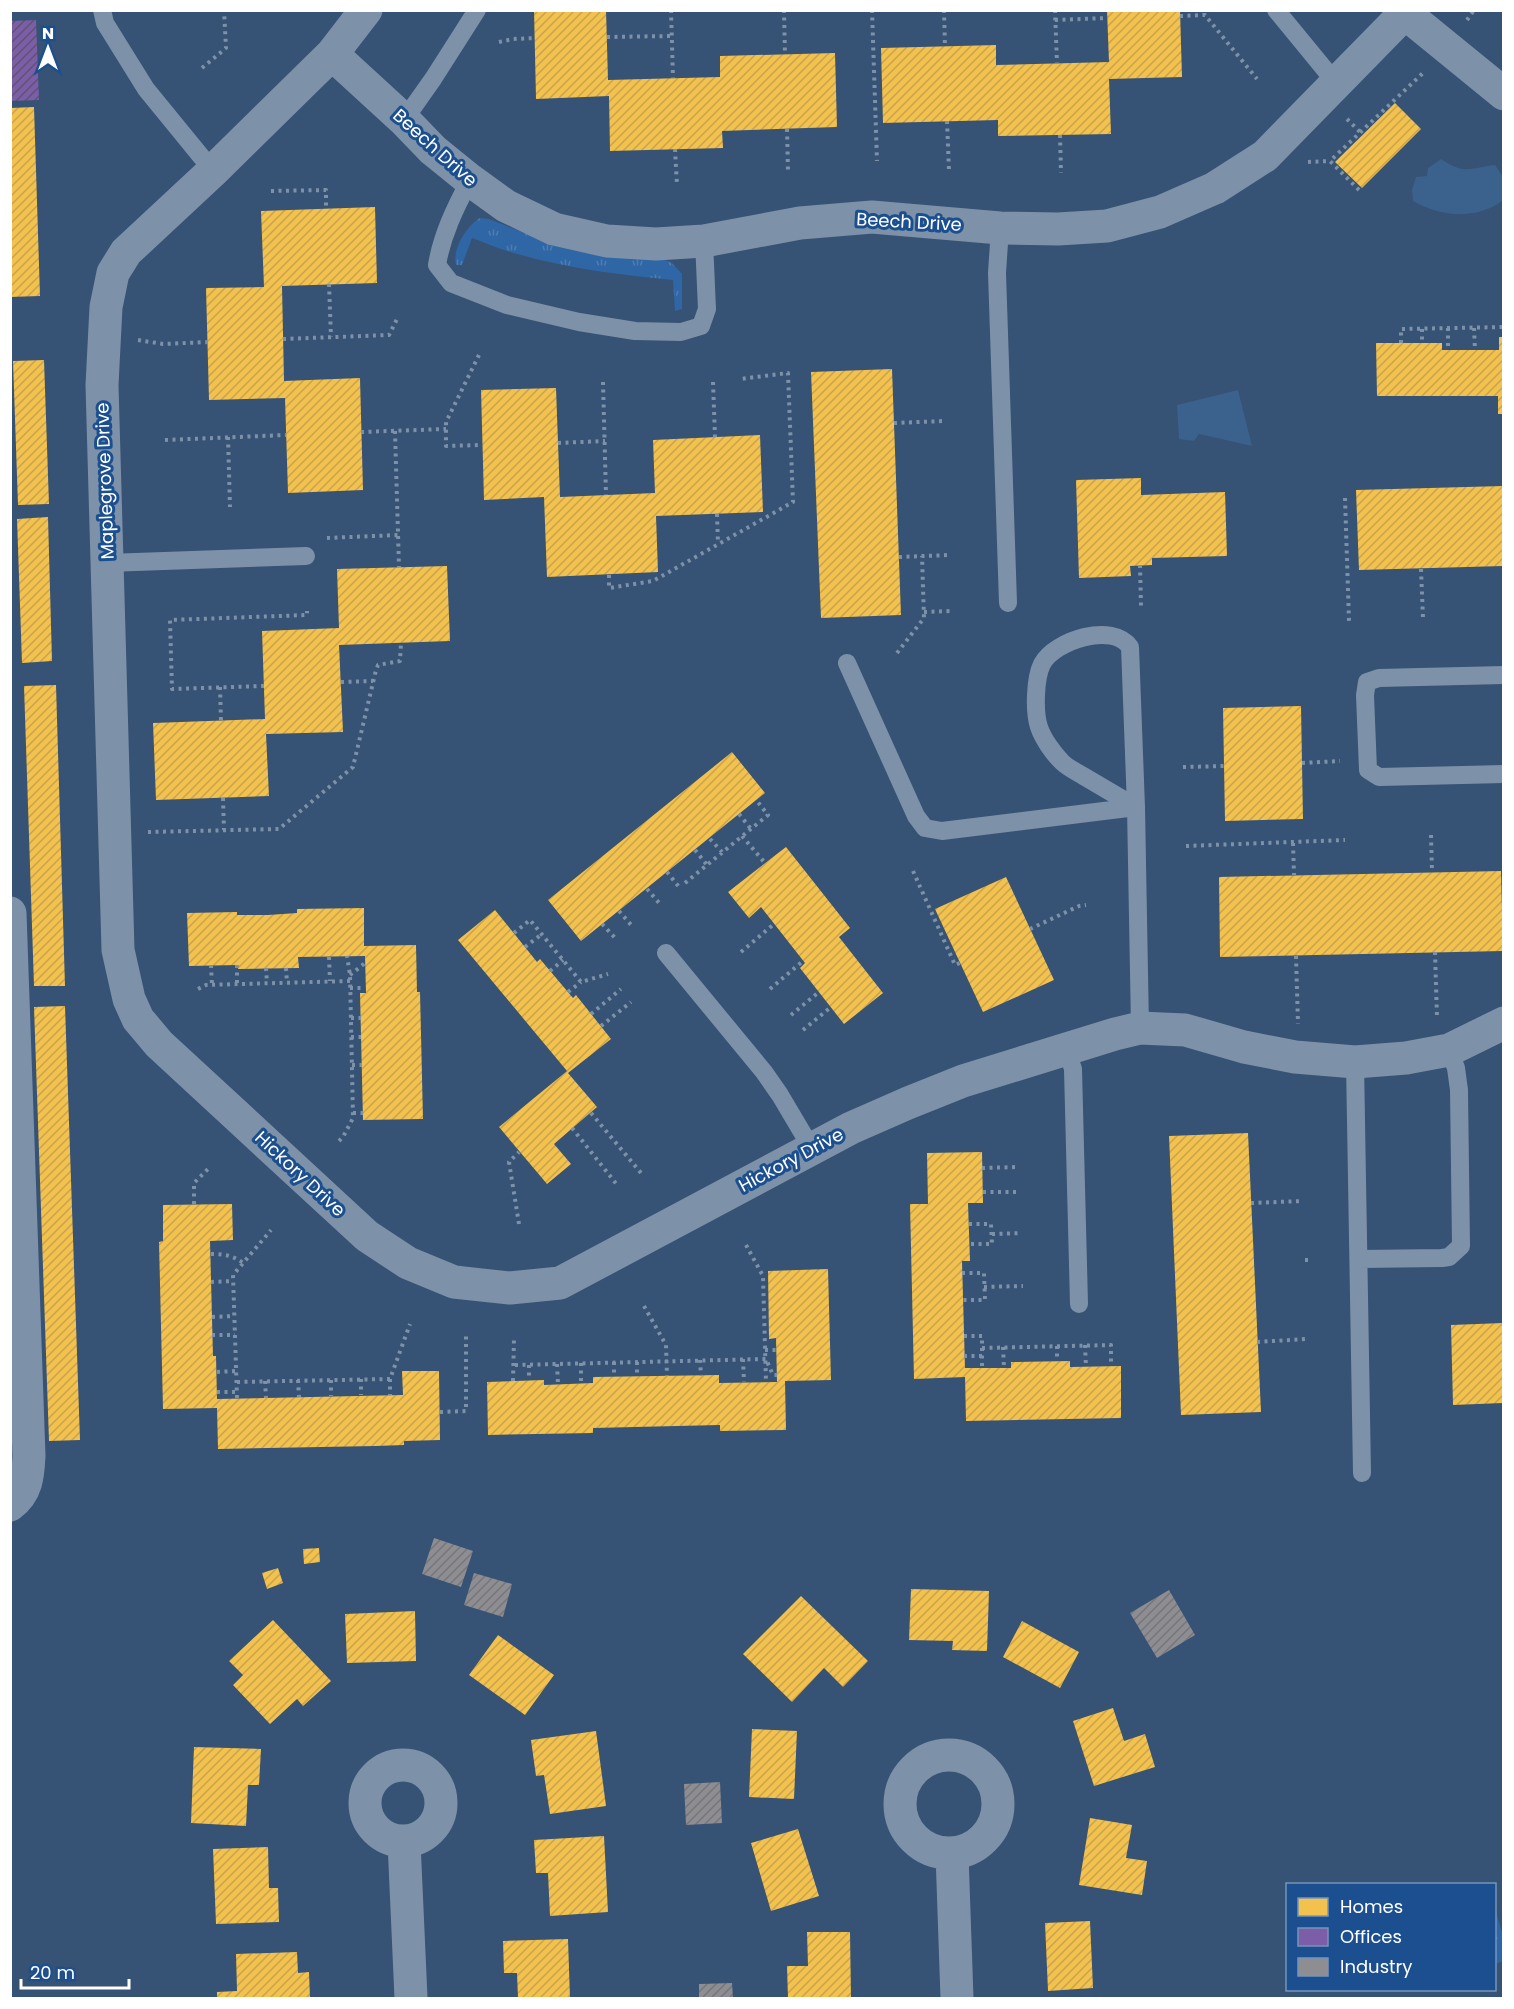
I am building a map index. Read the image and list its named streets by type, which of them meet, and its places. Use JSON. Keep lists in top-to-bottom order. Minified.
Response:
{"streets":{"street":["Beech Drive","Maplegrove Drive","Hickory Drive"]},"crossings":[["Beech Drive","Maplegrove Drive"],["Maplegrove Drive","Hickory Drive"]],"legend":["Homes","Offices","Industry"],"scale_bar":"20 m","north":"top"}
